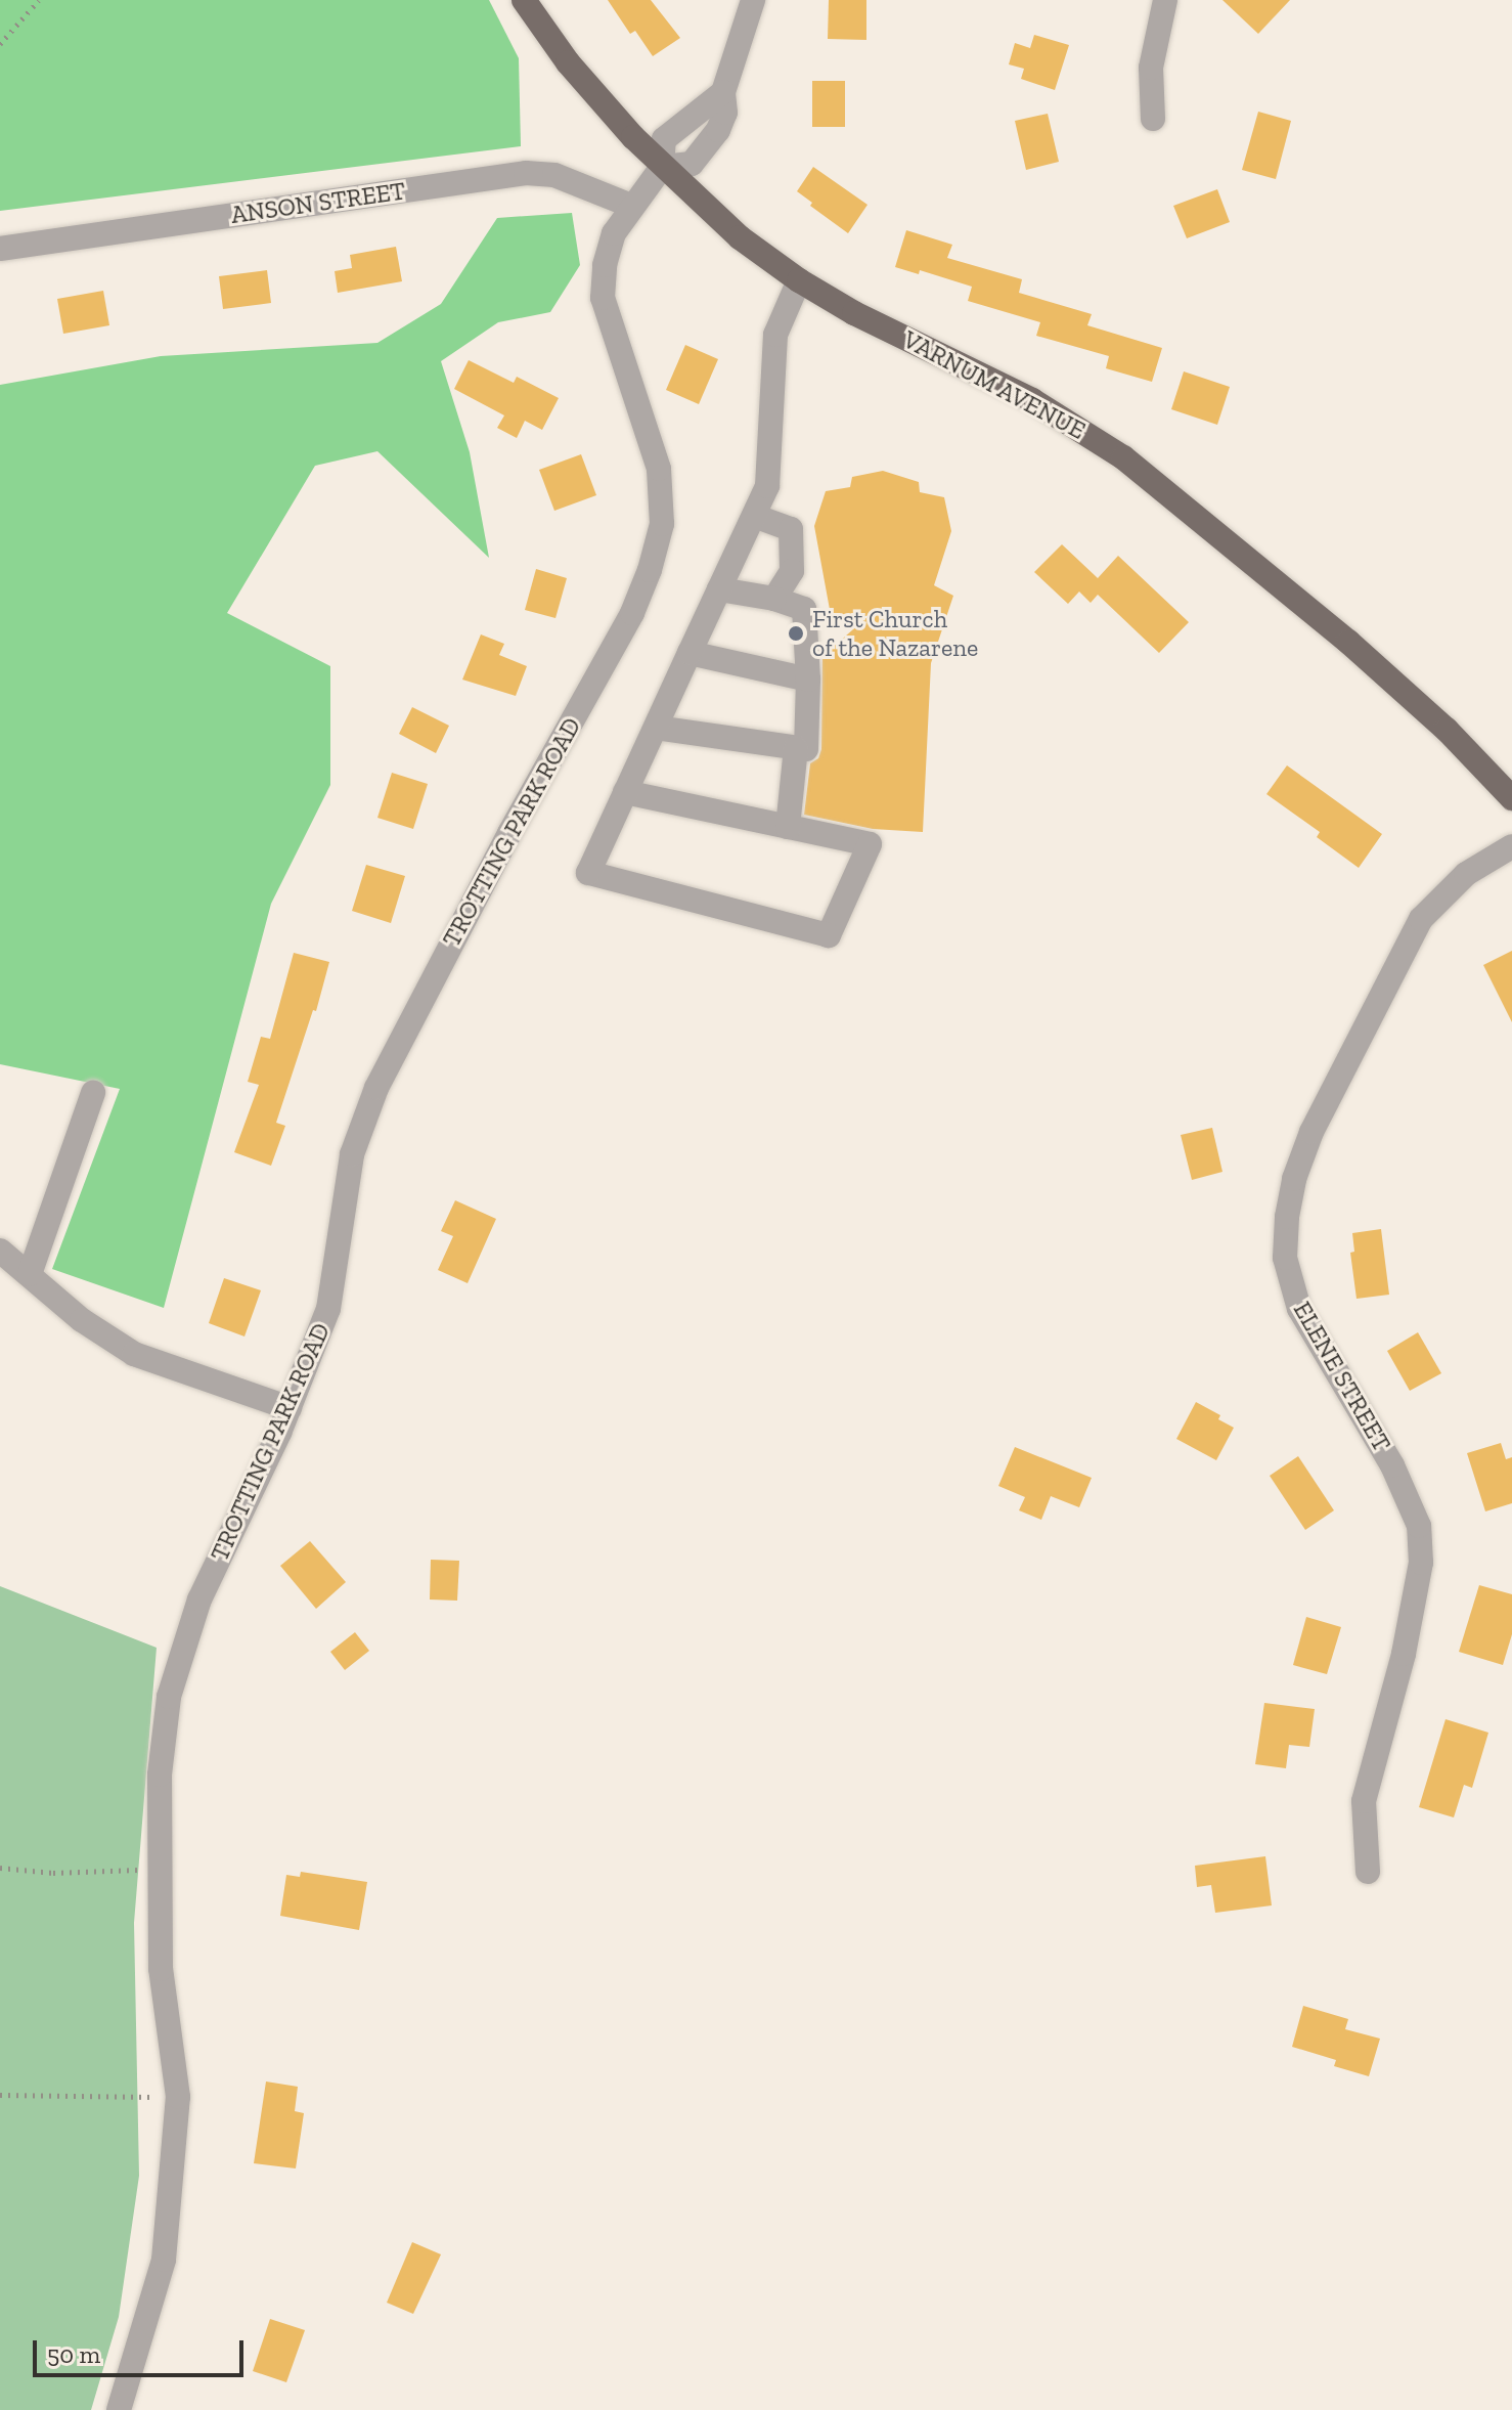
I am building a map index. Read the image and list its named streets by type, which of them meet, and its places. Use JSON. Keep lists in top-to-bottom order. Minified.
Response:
{"streets":{"main road":["VARNUM AVENUE"],"street":["ANSON STREET","TROTTING PARK ROAD","ELENE STREET"]},"crossings":[["ANSON STREET","TROTTING PARK ROAD"],["VARNUM AVENUE","TROTTING PARK ROAD"]],"places":["First Church of the Nazarene"],"scale_bar":"50 m"}
